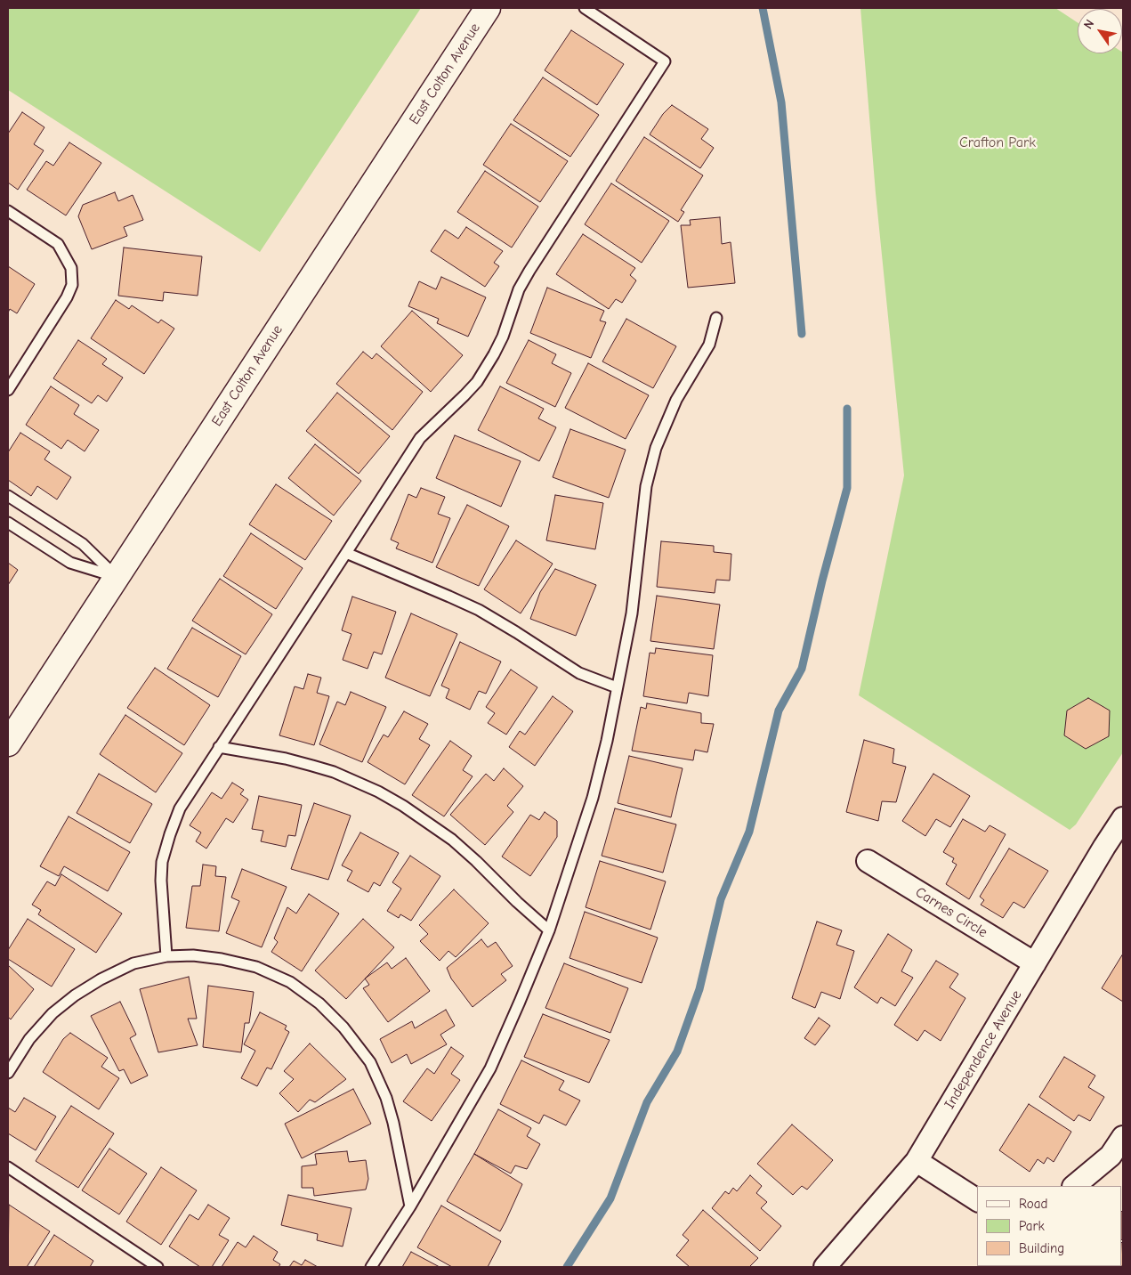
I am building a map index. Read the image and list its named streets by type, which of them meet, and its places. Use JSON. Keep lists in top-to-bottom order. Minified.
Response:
{"streets":{"street":["East Colton Avenue","Carnes Circle","Independence Avenue"]},"crossings":[["Carnes Circle","Independence Avenue"]],"parks":["Crafton Park"],"legend":["Road","Park","Building"],"north":"top left"}
